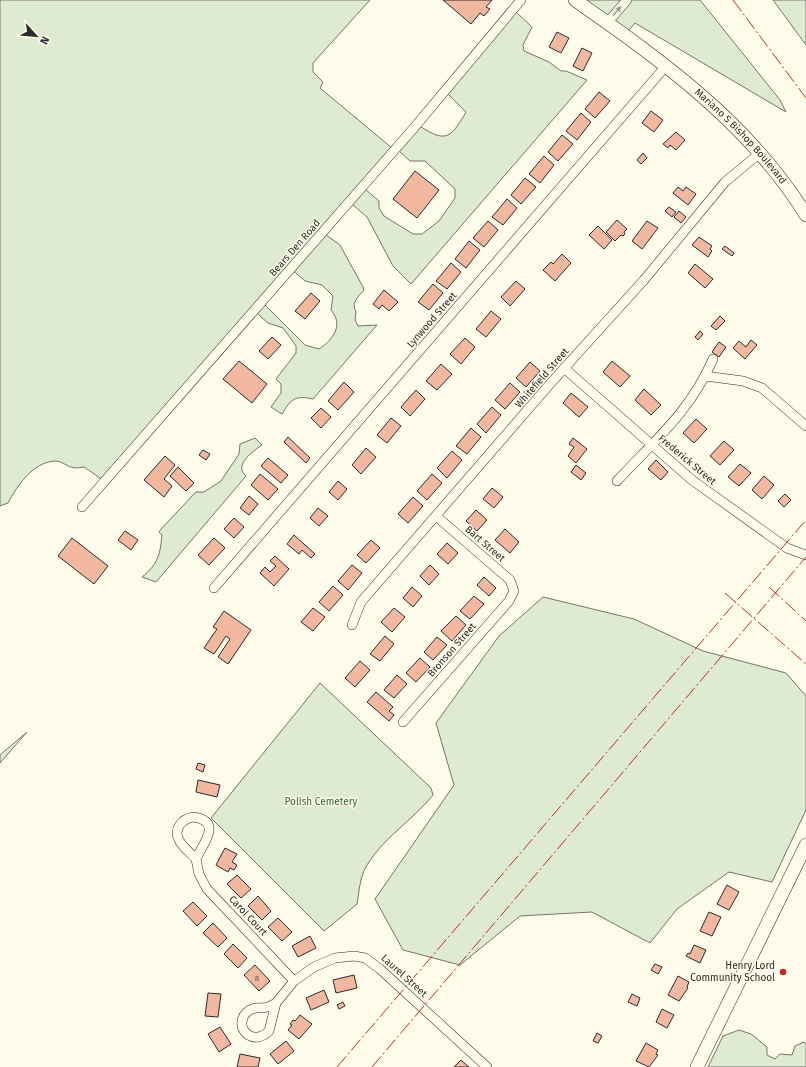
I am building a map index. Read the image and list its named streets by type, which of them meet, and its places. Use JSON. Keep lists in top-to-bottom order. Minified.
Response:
{"streets":{"main road":["Mariano S Bishop Boulevard"],"street":["Bears Den Road","Lynwood Street","Whitefield Street","Frederick Street","Bart Street","Bronson Street","Carol Court","Laurel Street"]},"crossings":[["Mariano S Bishop Boulevard","Lynwood Street"],["Mariano S Bishop Boulevard","Whitefield Street"],["Whitefield Street","Frederick Street"],["Whitefield Street","Bart Street"],["Bart Street","Bronson Street"],["Carol Court","Laurel Street"]],"parks":["Polish Cemetery"],"places":["Henry Lord Community School"],"house_numbers":["8"],"north":"bottom right"}
